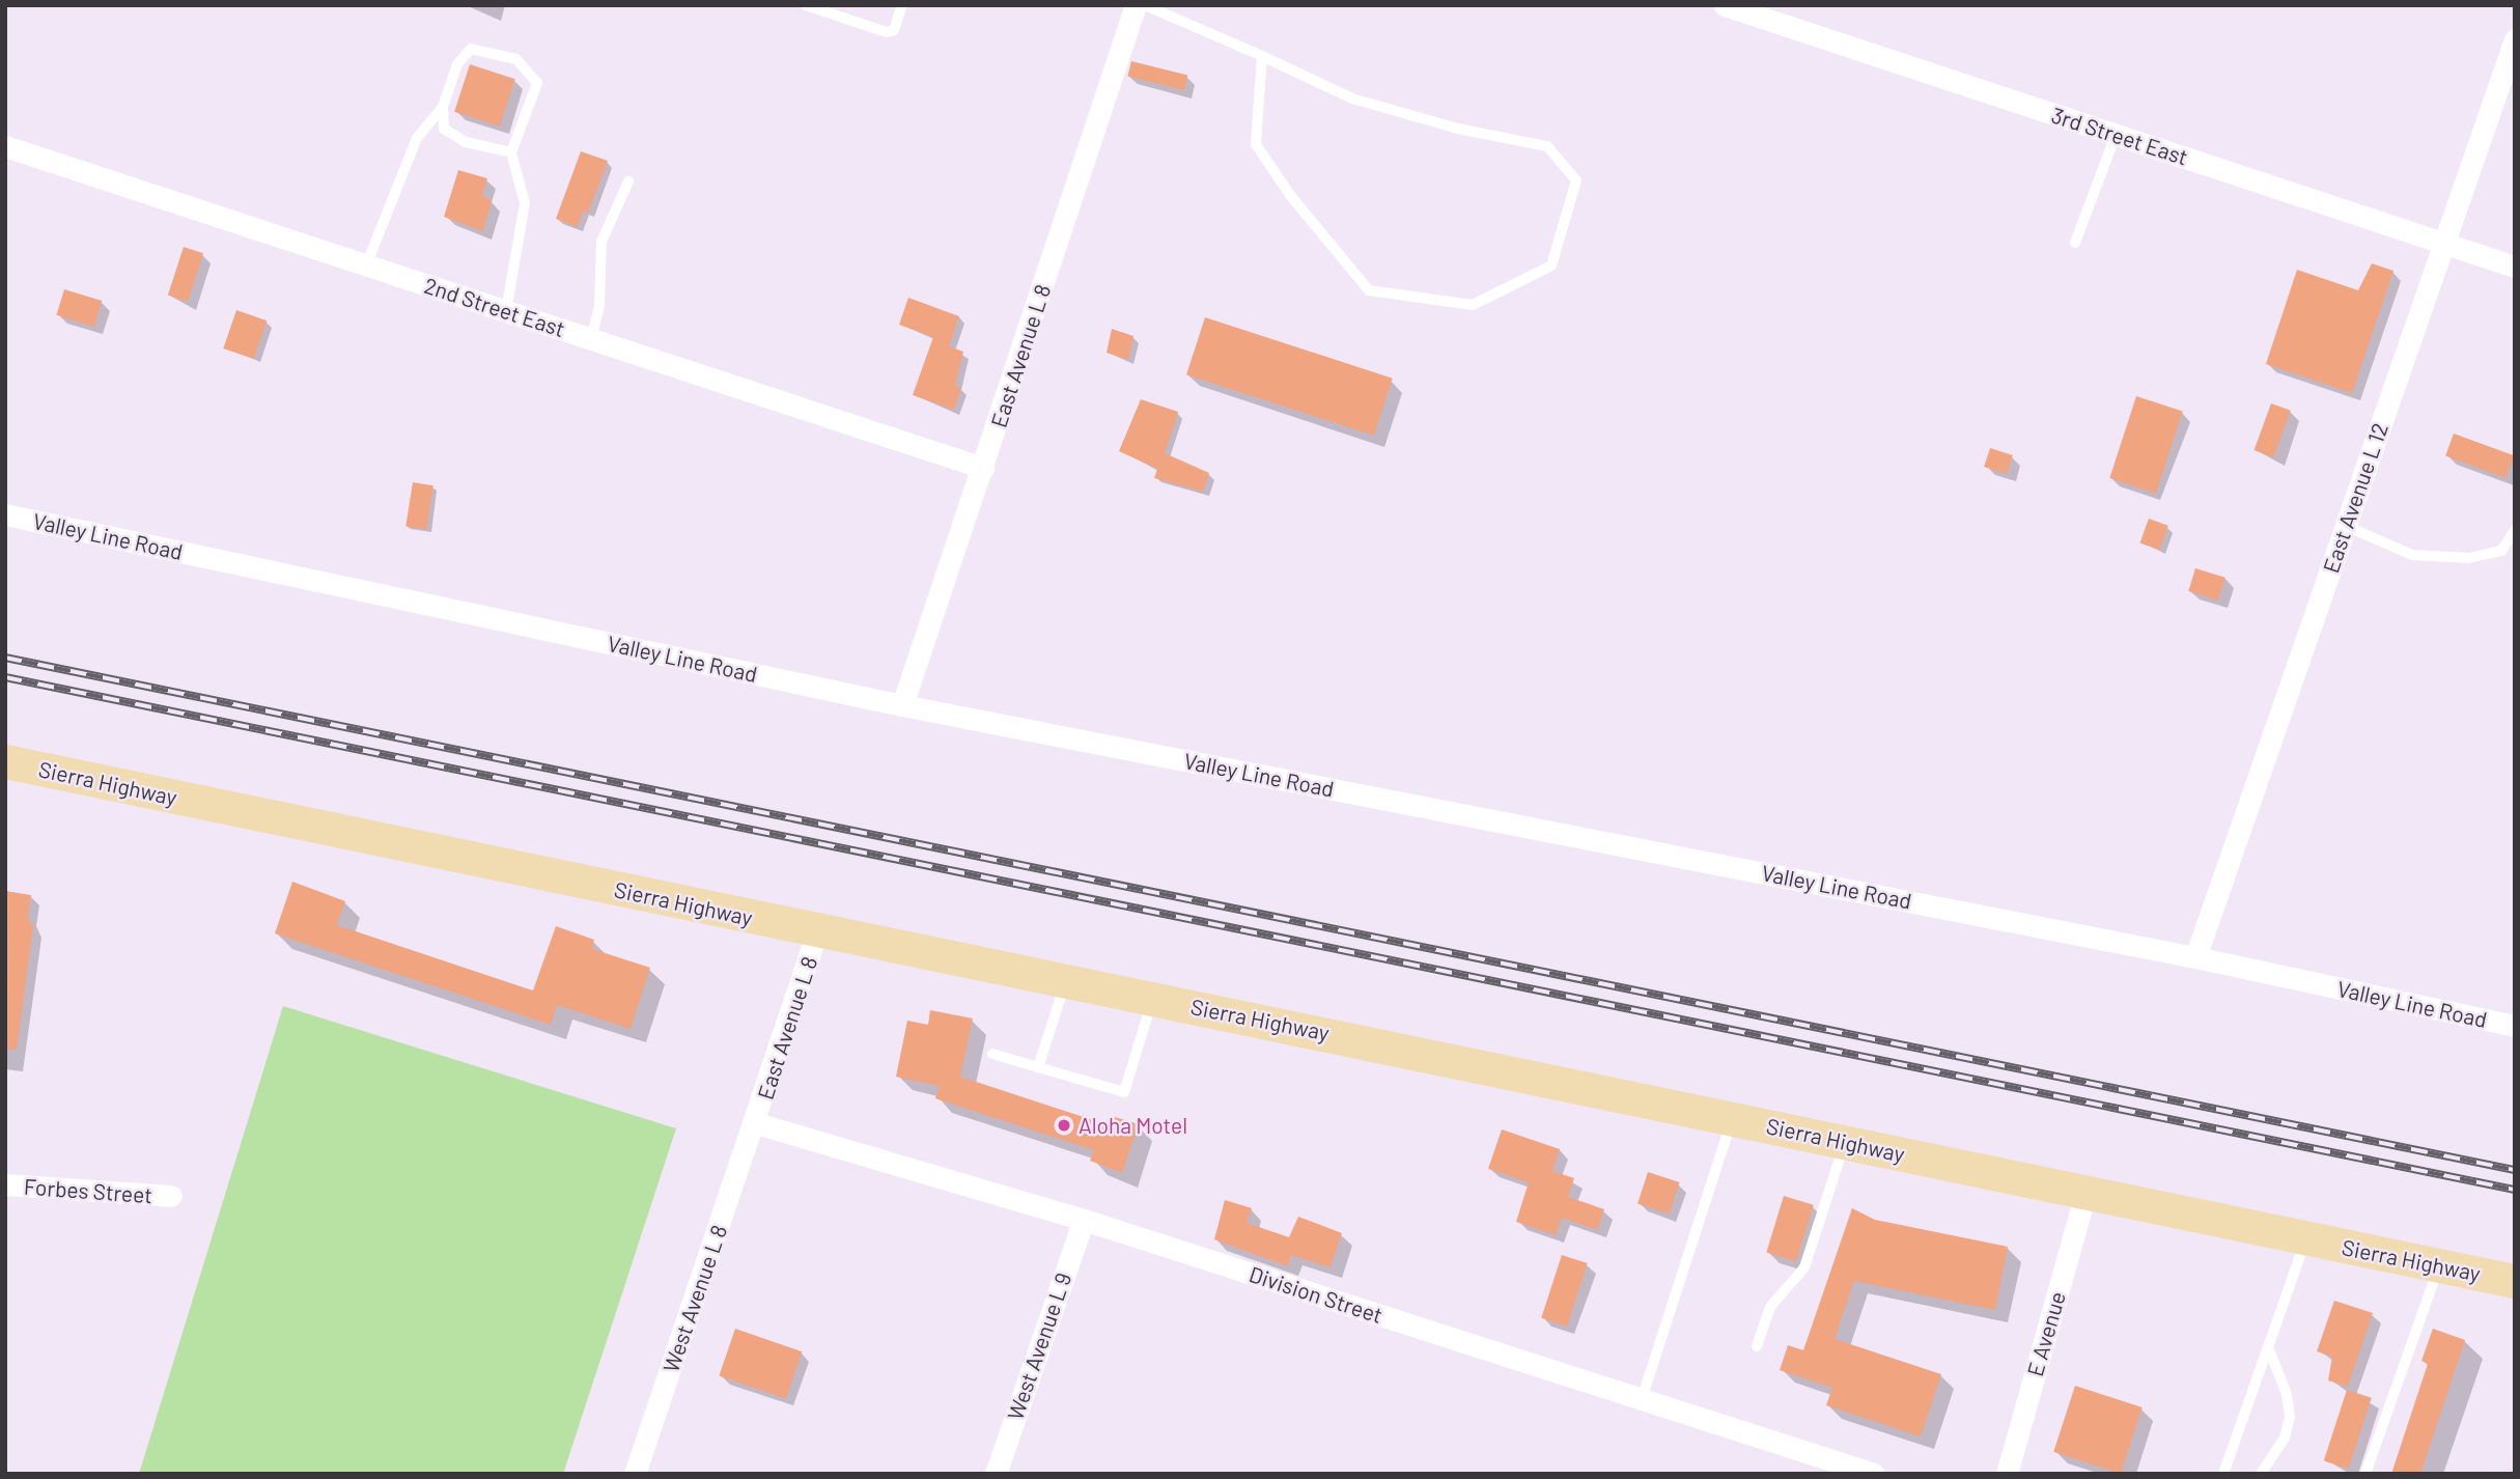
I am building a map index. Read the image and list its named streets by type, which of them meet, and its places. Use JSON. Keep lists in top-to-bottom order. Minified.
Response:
{"streets":{"main road":["Sierra Highway"],"street":["3rd Street East","2nd Street East","East Avenue L 8","East Avenue L 12","Valley Line Road","Forbes Street","Division Street","West Avenue L 8","E Avenue","West Avenue L 9"]},"crossings":[["3rd Street East","East Avenue L 12"],["2nd Street East","East Avenue L 8"],["East Avenue L 8","Valley Line Road"],["East Avenue L 8","Sierra Highway"],["East Avenue L 8","Division Street"],["East Avenue L 8","West Avenue L 8"],["East Avenue L 12","Valley Line Road"],["Sierra Highway","E Avenue"],["Division Street","West Avenue L 8"],["Division Street","West Avenue L 9"]],"places":["Aloha Motel"]}
